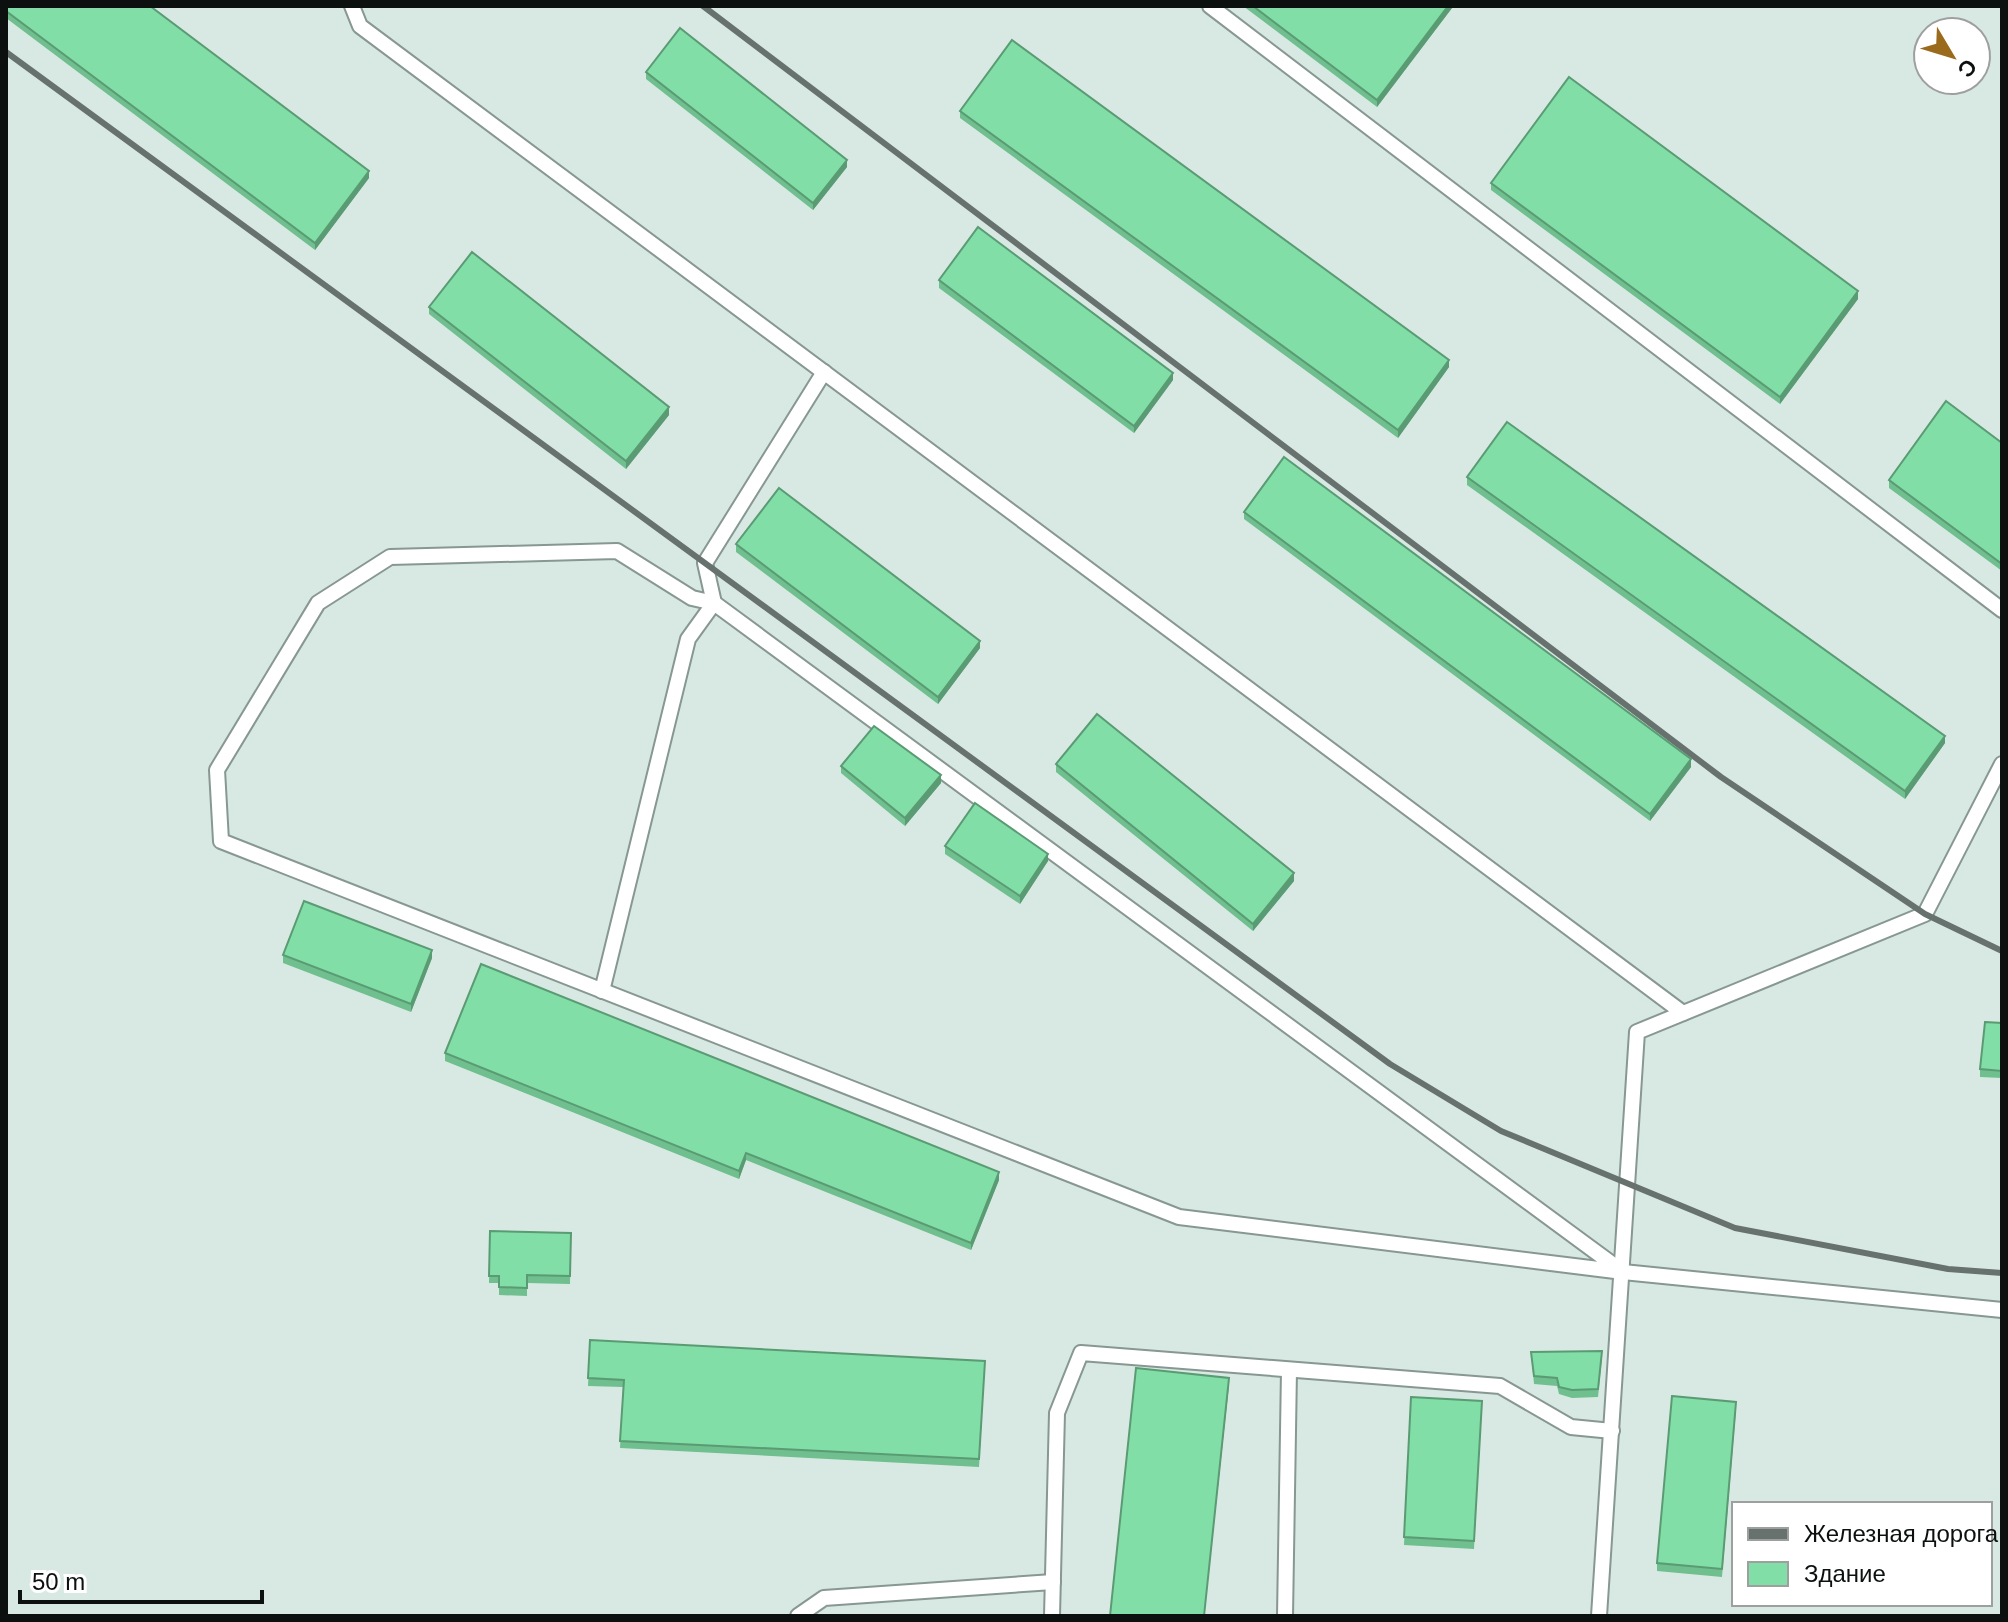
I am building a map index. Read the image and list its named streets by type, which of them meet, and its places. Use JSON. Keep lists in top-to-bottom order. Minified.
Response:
{"legend":["Железная дорога","Здание"],"scale_bar":"50 m","north":"bottom right"}
